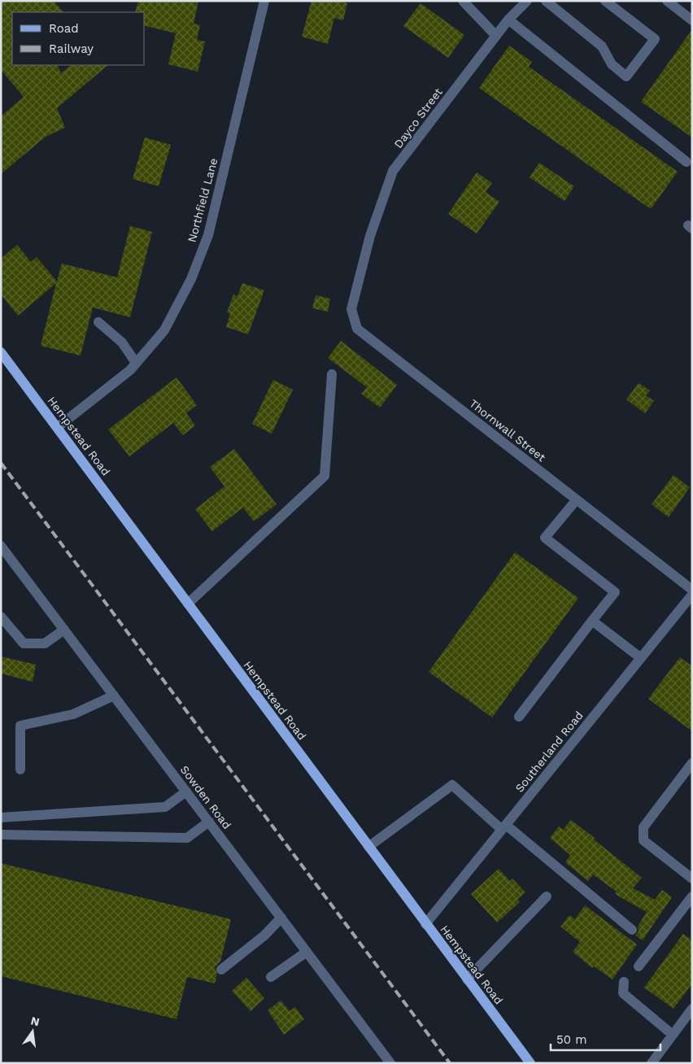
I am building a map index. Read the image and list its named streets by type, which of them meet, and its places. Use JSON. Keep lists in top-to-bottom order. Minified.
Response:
{"streets":{"main road":["Hempstead Road"],"street":["Dayco Street","Northfield Lane","Thornwall Street","Southerland Road","Sowden Road"]},"crossings":[["Dayco Street","Thornwall Street"],["Northfield Lane","Hempstead Road"],["Hempstead Road","Southerland Road"]],"legend":["Road","Railway"],"scale_bar":"50 m","north":"top"}
